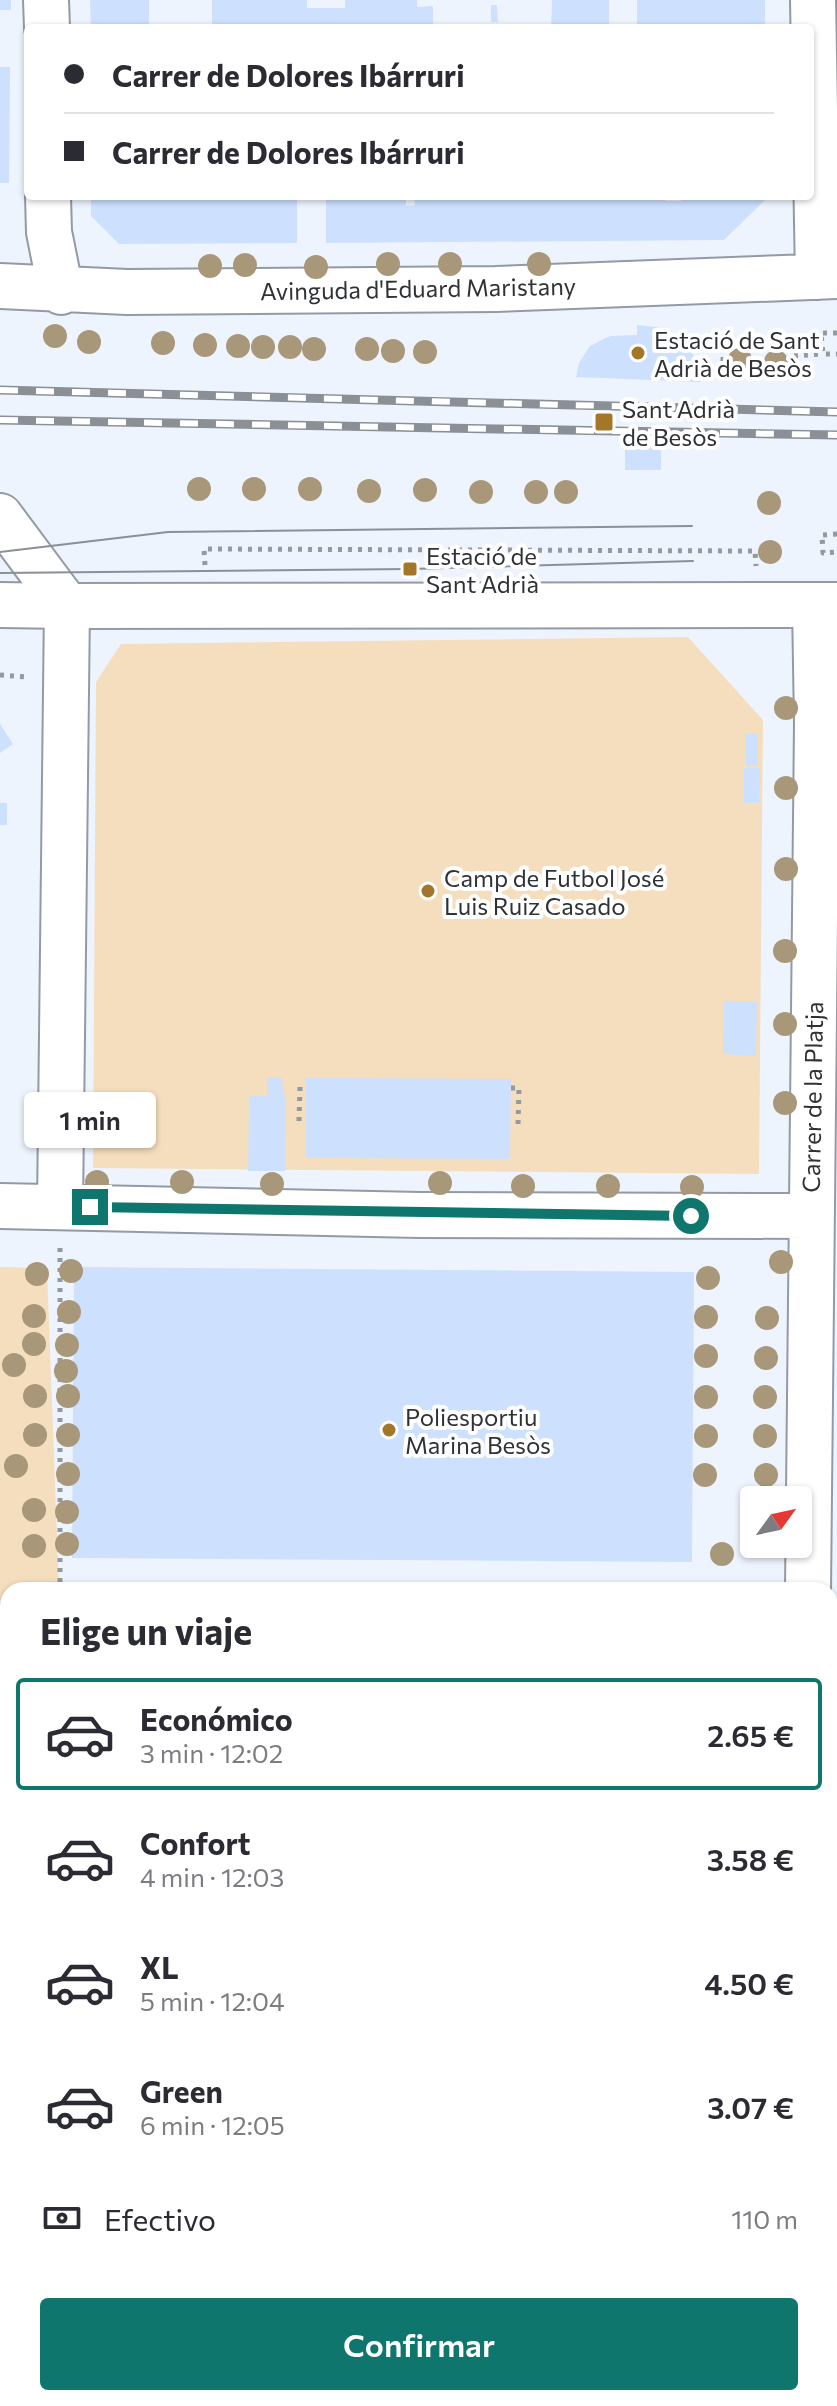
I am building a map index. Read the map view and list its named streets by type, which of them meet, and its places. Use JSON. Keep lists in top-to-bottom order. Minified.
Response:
{"streets":{"street":["Avinguda d'Eduard Maristany","Carrer de la Platja"]},"places":{"other":["Estació de Sant Adrià de Besòs","Camp de Futbol José Luis Ruiz Casado","Poliesportiu Marina Besòs"],"transit":["Sant Adrià de Besòs","Estació de Sant Adrià"]},"north":"top right","page":{"banner":["Carrer de Dolores Ibárruri","Carrer de Dolores Ibárruri"],"bubble":"1 min","heading":"Elige un viaje","list":[{"name":"Económico","note":"3 min · 12:02","value":"2.65 €"},{"name":"Confort","note":"4 min · 12:03","value":"3.58 €"},{"name":"XL","note":"5 min · 12:04","value":"4.50 €"},{"name":"Green","note":"6 min · 12:05","value":"3.07 €"}],"pay":["Efectivo","110 m"],"buttons":"Confirmar"}}
